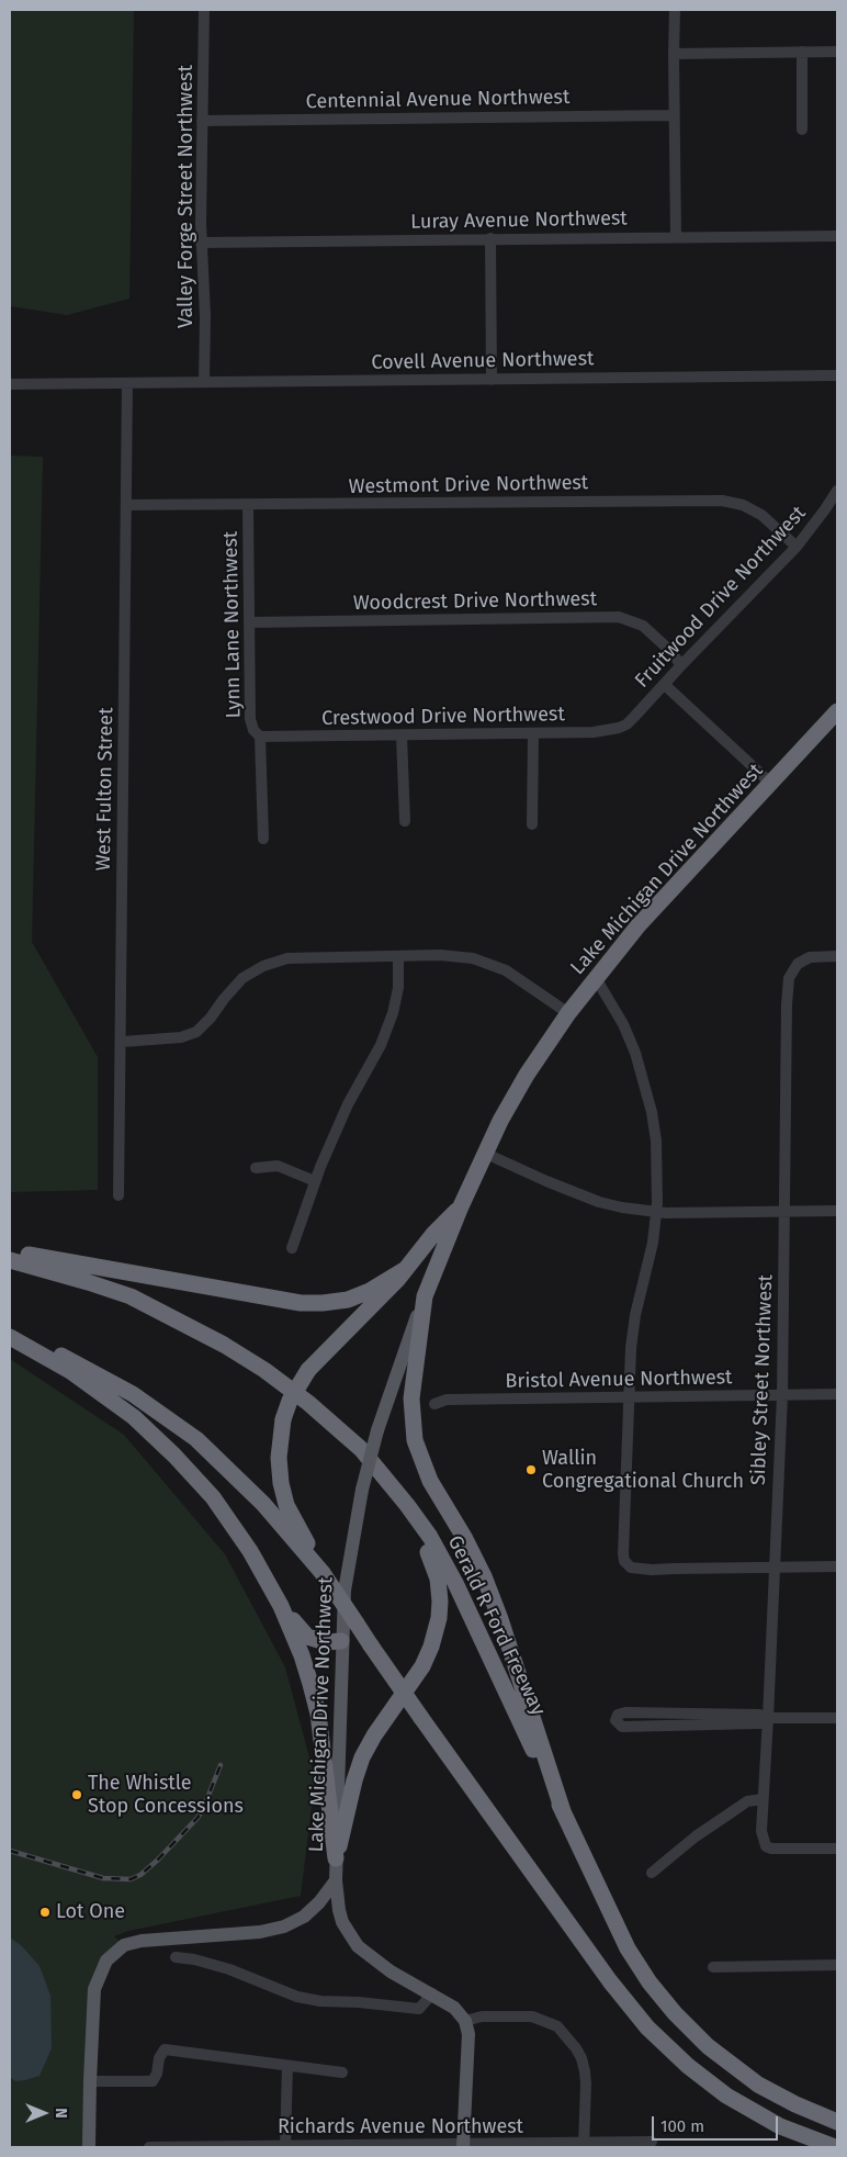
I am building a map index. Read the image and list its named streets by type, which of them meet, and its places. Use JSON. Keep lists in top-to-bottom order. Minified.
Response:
{"streets":{"highway":["Lake Michigan Drive Northwest","Gerald R Ford Freeway"],"street":["Centennial Avenue Northwest","Valley Forge Street Northwest","Luray Avenue Northwest","Covell Avenue Northwest","Westmont Drive Northwest","Fruitwood Drive Northwest","Woodcrest Drive Northwest","Lynn Lane Northwest","Crestwood Drive Northwest","West Fulton Street","Bristol Avenue Northwest","Sibley Street Northwest","Richards Avenue Northwest"]},"crossings":[["Centennial Avenue Northwest","Valley Forge Street Northwest"],["Valley Forge Street Northwest","Luray Avenue Northwest"],["Valley Forge Street Northwest","Covell Avenue Northwest"],["Covell Avenue Northwest","West Fulton Street"],["Westmont Drive Northwest","Fruitwood Drive Northwest"],["Westmont Drive Northwest","Lynn Lane Northwest"],["Westmont Drive Northwest","West Fulton Street"],["Fruitwood Drive Northwest","Woodcrest Drive Northwest"],["Fruitwood Drive Northwest","Crestwood Drive Northwest"],["Woodcrest Drive Northwest","Lynn Lane Northwest"],["Lynn Lane Northwest","Crestwood Drive Northwest"],["Bristol Avenue Northwest","Sibley Street Northwest"]],"places":["Wallin Congregational Church","The Whistle Stop Concessions","Lot One"],"scale_bar":"100 m","north":"right"}
